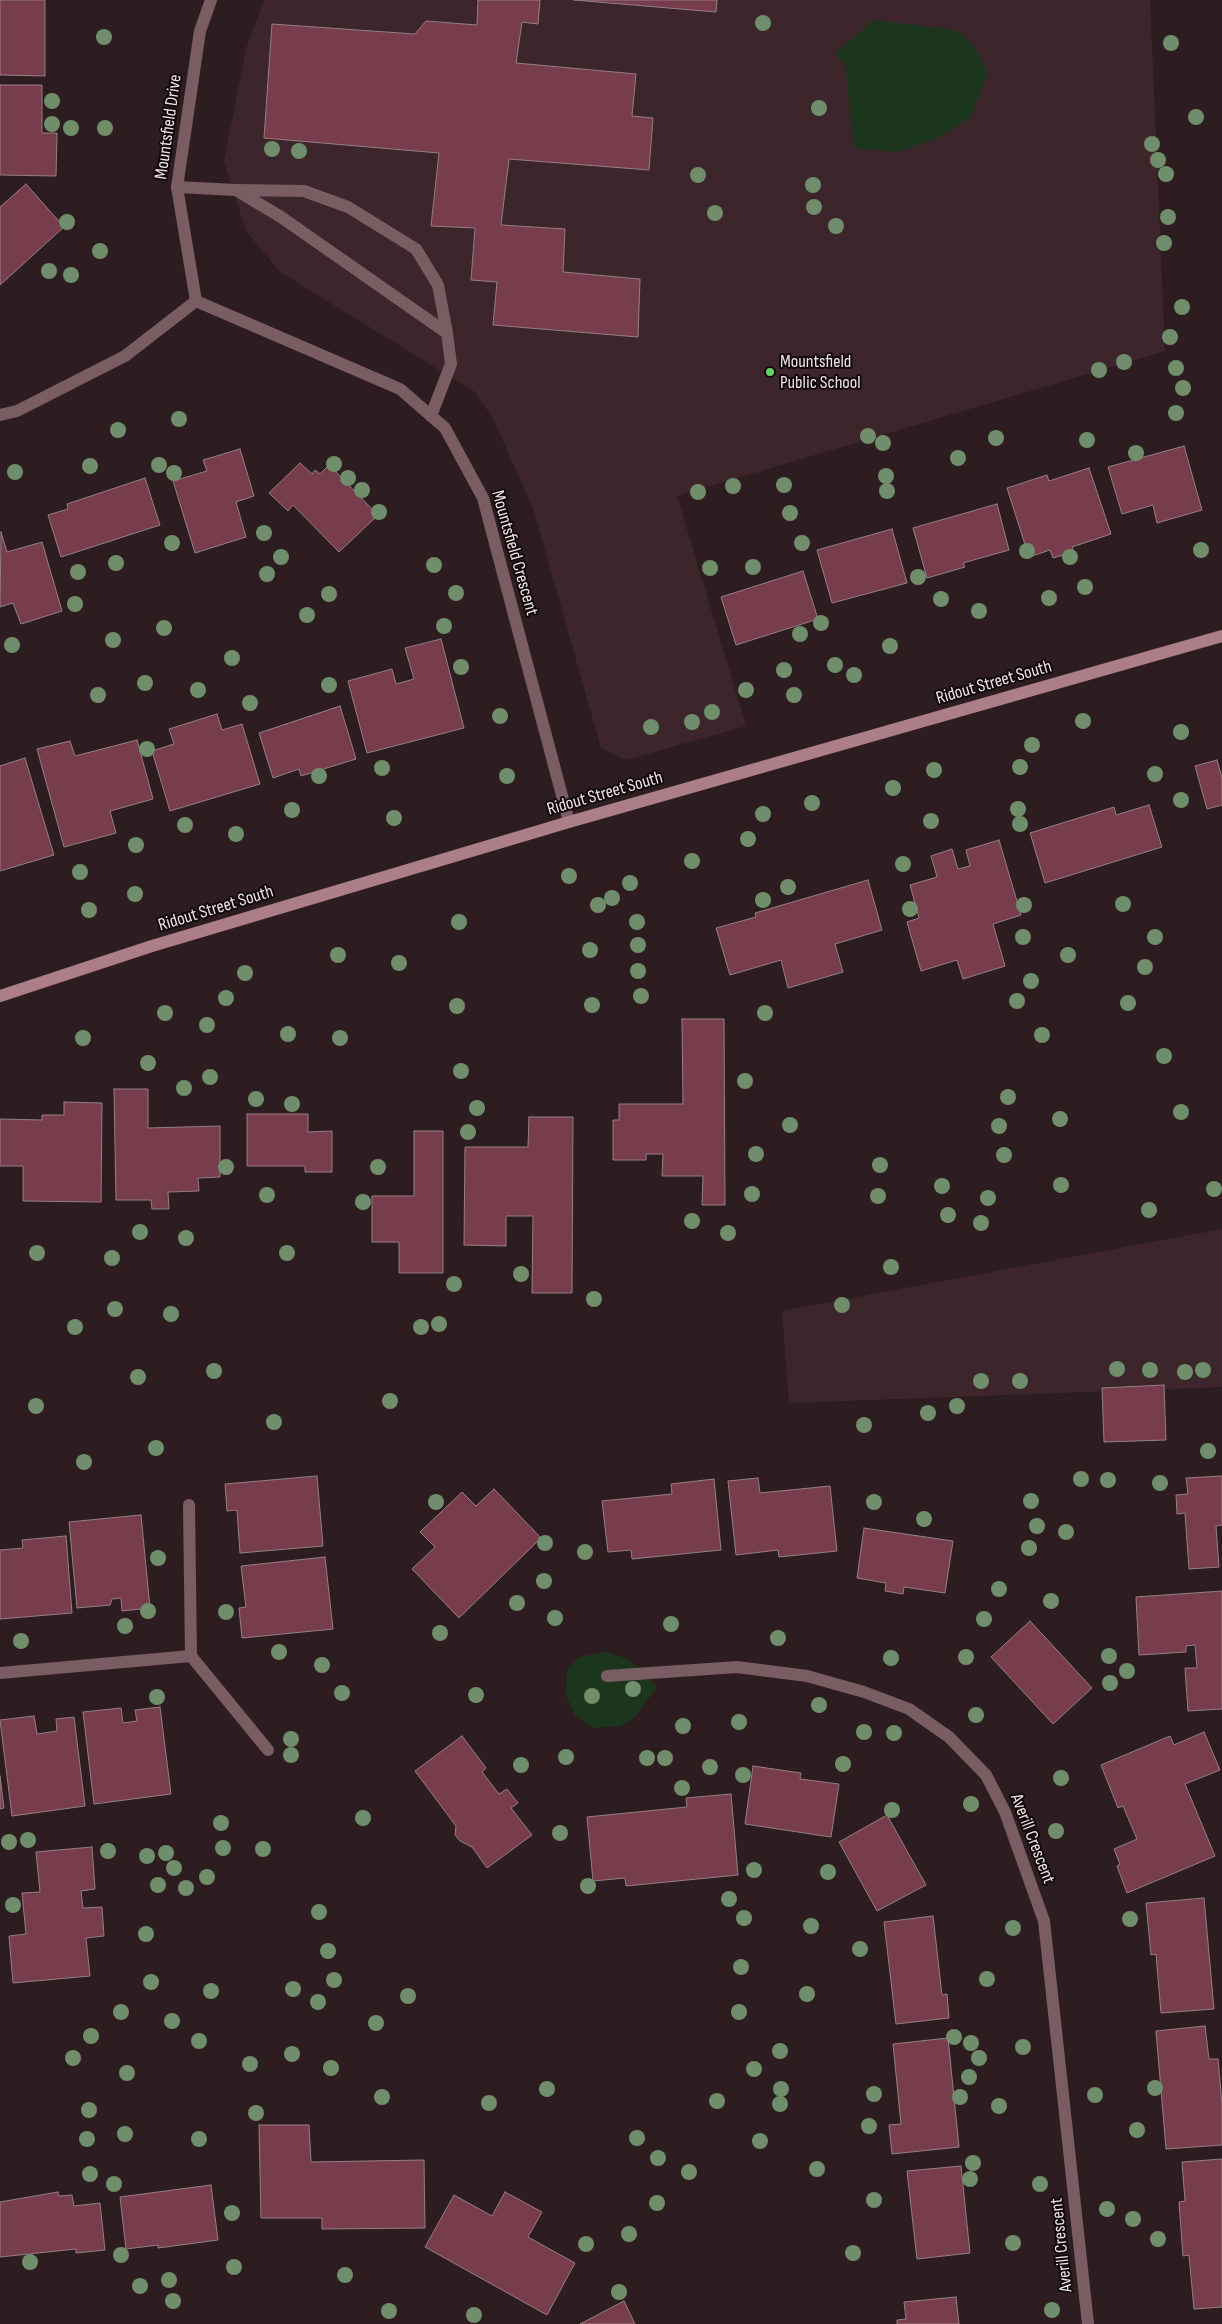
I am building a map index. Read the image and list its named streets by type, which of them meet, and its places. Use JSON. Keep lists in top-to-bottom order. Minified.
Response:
{"streets":{"street":["Mountsfield Drive","Mountsfield Crescent","Ridout Street South","Averill Crescent"]},"crossings":[["Mountsfield Drive","Mountsfield Crescent"],["Mountsfield Crescent","Ridout Street South"]],"places":["Mountsfield Public School"]}
